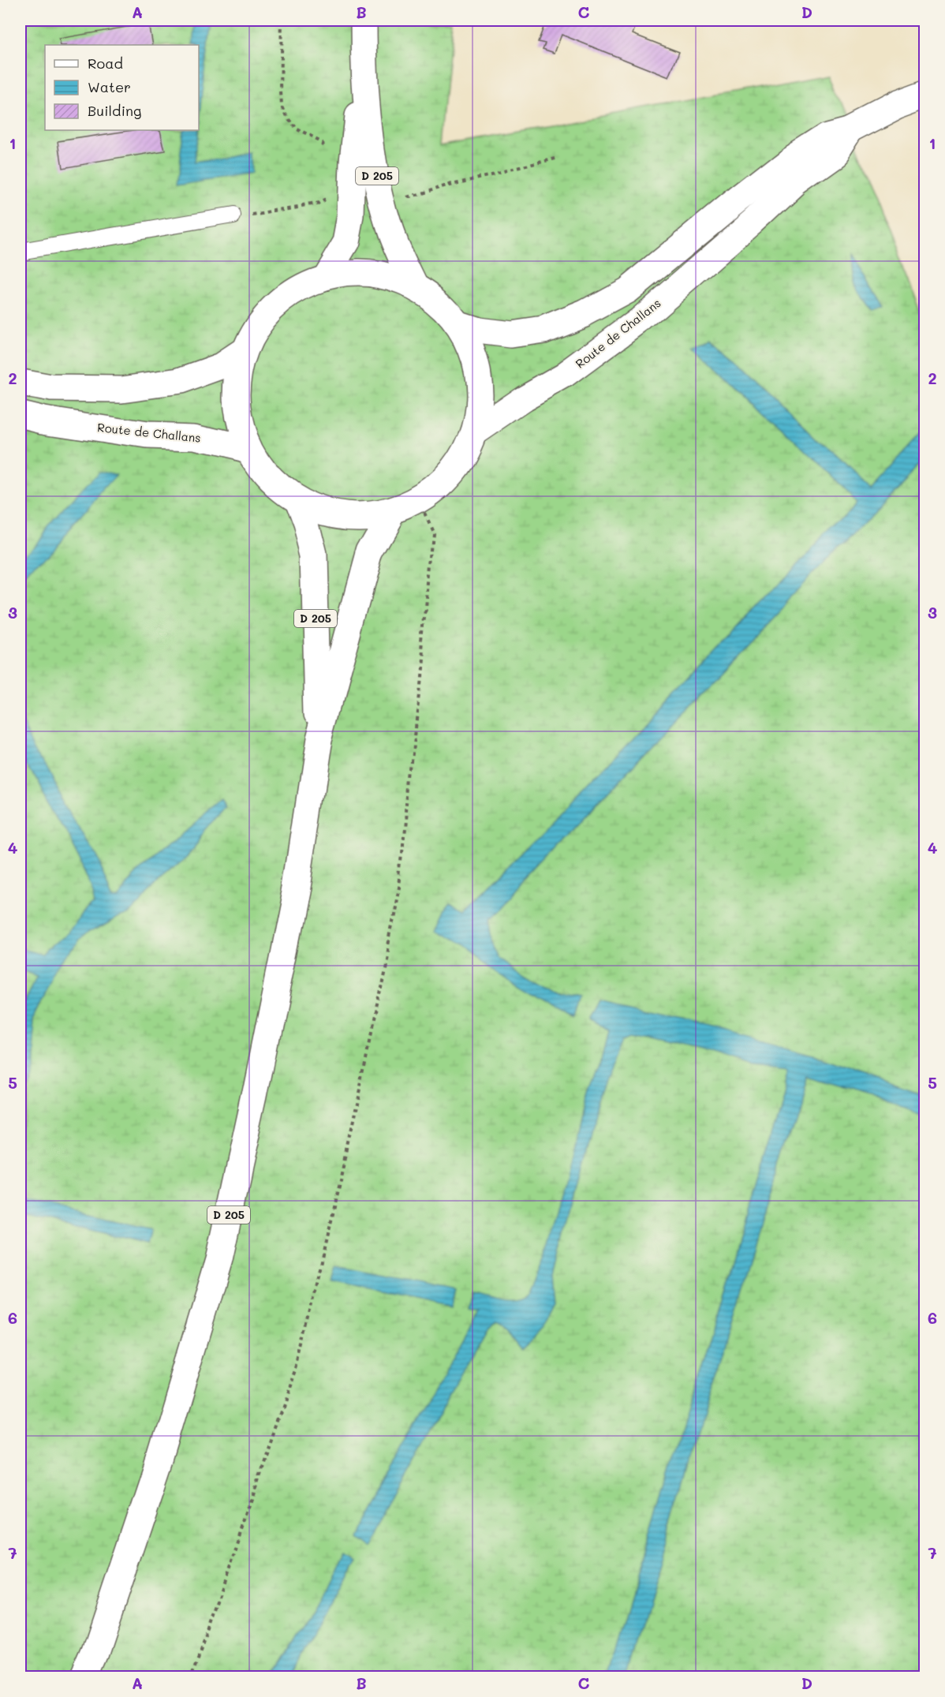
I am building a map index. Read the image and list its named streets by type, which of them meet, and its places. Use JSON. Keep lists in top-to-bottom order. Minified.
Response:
{"streets":{"main road":["D 205","Route de Challans"]},"legend":["Road","Water","Building"],"grid":{"columns":["A","B","C","D"],"rows":["1","2","3","4","5","6","7"]}}
